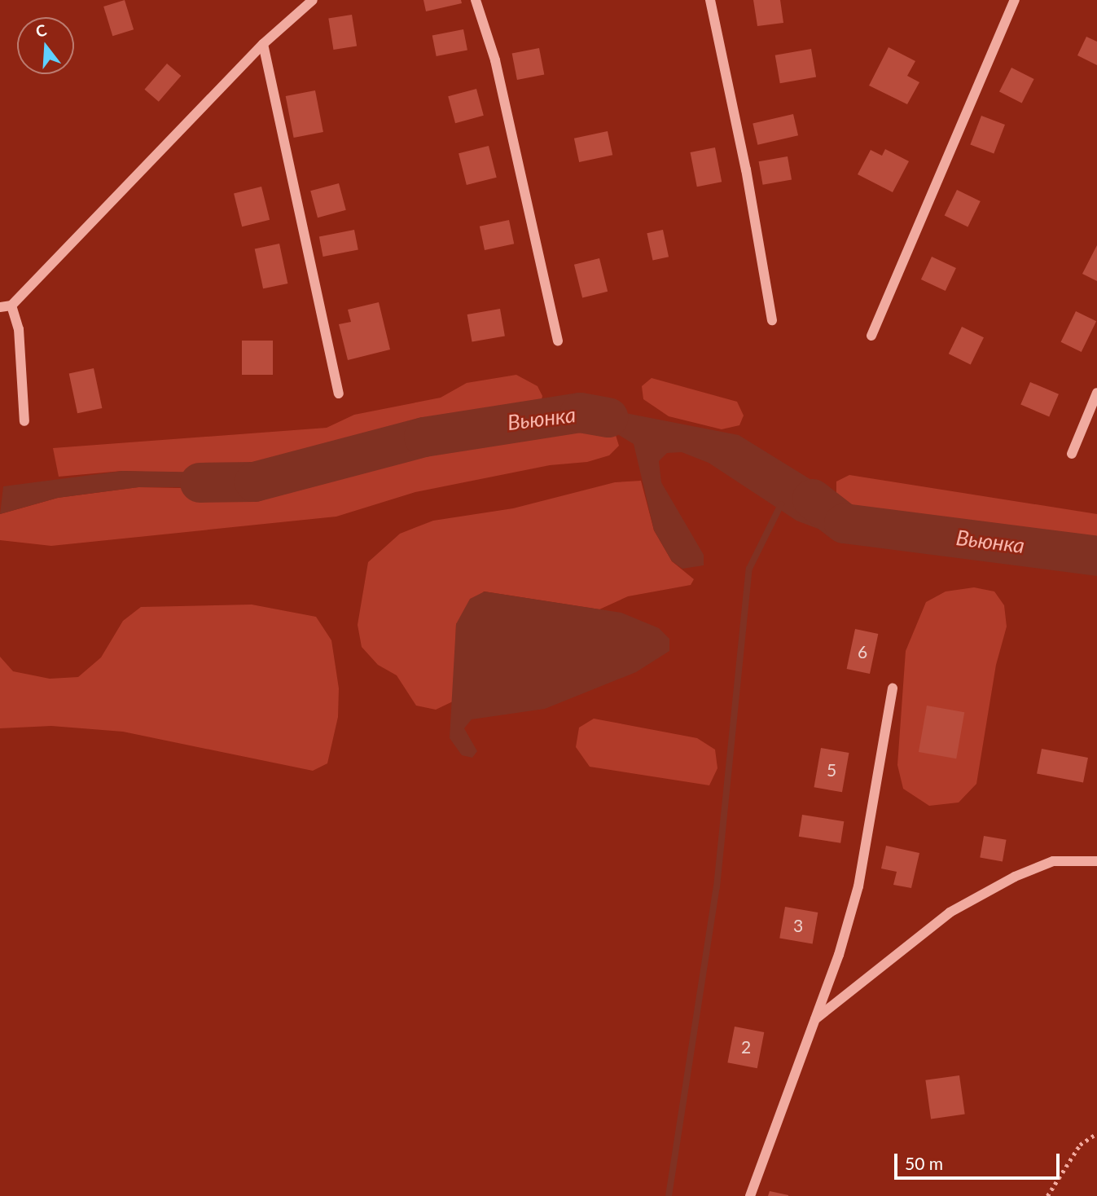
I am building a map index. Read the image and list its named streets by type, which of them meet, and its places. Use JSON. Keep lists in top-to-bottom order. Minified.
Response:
{"water":["Вьюнка"],"house_numbers":["6","5","3","2"],"scale_bar":"50 m","north":"top"}
